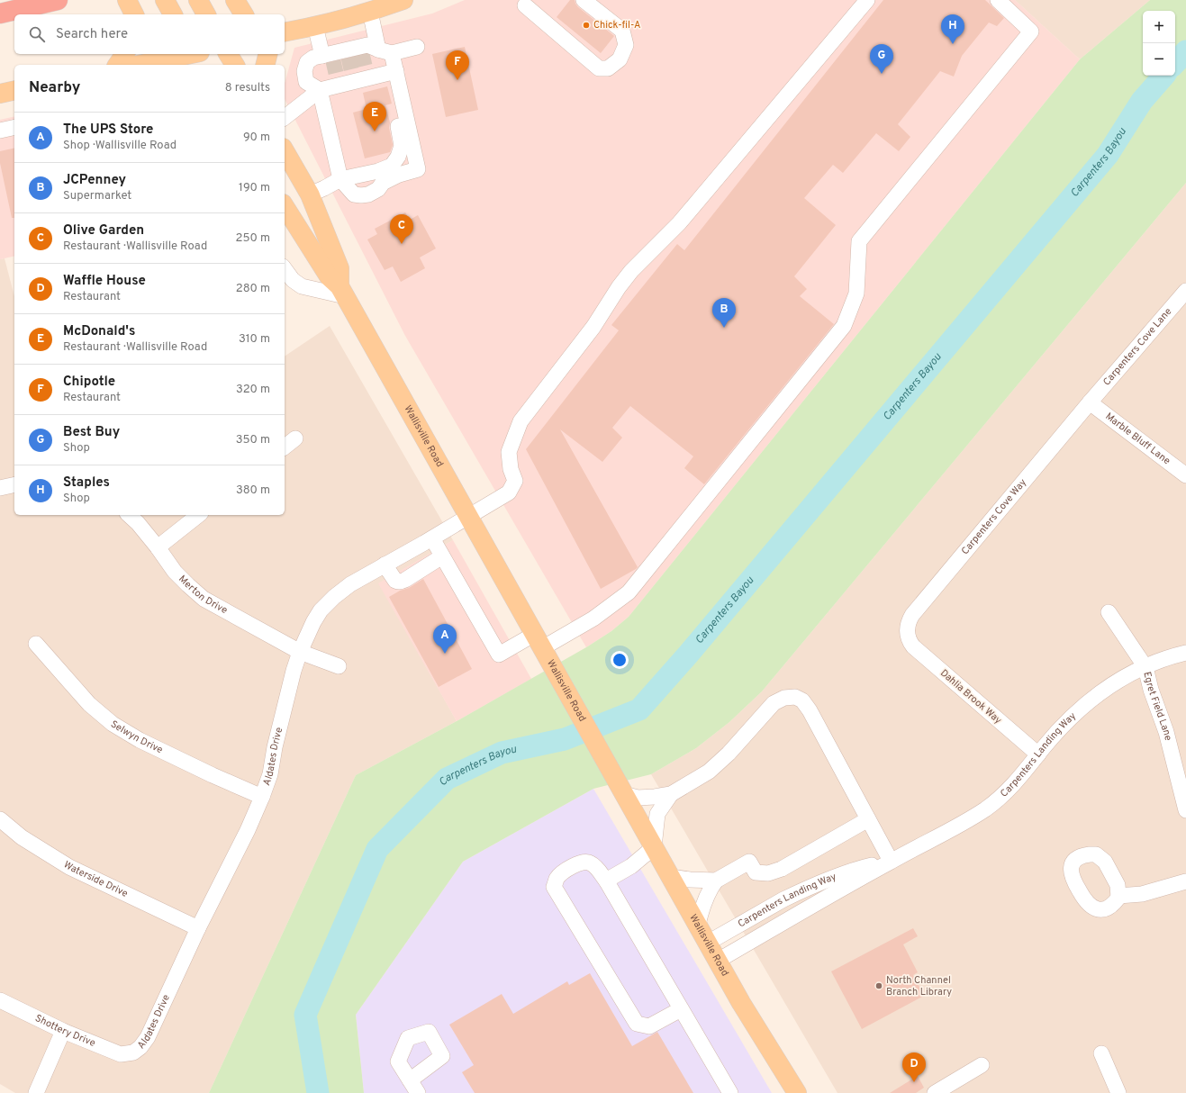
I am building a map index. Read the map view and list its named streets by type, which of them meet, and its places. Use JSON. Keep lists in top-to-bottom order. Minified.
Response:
{"streets":{"main road":["Wallisville Road"],"street":["Carpenters Cove Lane","Marble Bluff Lane","Carpenters Cove Way","Merton Drive","Dahlia Brook Way","Egret Field Lane","Selwyn Drive","Carpenters Landing Way","Aldates Drive","Waterside Drive","Shottery Drive"]},"crossings":[["Carpenters Cove Lane","Marble Bluff Lane"],["Carpenters Cove Lane","Carpenters Cove Way"],["Wallisville Road","Carpenters Landing Way"],["Wallisville Road","Aldates Drive"],["Marble Bluff Lane","Carpenters Cove Way"],["Carpenters Cove Way","Dahlia Brook Way"],["Merton Drive","Aldates Drive"],["Dahlia Brook Way","Carpenters Landing Way"],["Egret Field Lane","Carpenters Landing Way"],["Selwyn Drive","Aldates Drive"],["Aldates Drive","Waterside Drive"],["Aldates Drive","Shottery Drive"]],"water":["Carpenters Bayou"],"places":["Chick-fil-A","North Channel Branch Library"],"page":{"map_buttons":["+","−"],"pins":["H","G","F","E","C","B","A","D"],"search":"Search here","heading":["Nearby","8 results"],"list":[{"mark":"A","name":"The UPS Store","note":"Shop · Wallisville Road","value":"90 m"},{"mark":"B","name":"JCPenney","note":"Supermarket","value":"190 m"},{"mark":"C","name":"Olive Garden","note":"Restaurant · Wallisville Road","value":"250 m"},{"mark":"D","name":"Waffle House","note":"Restaurant","value":"280 m"},{"mark":"E","name":"McDonald's","note":"Restaurant · Wallisville Road","value":"310 m"},{"mark":"F","name":"Chipotle","note":"Restaurant","value":"320 m"},{"mark":"G","name":"Best Buy","note":"Shop","value":"350 m"},{"mark":"H","name":"Staples","note":"Shop","value":"380 m"}]}}
